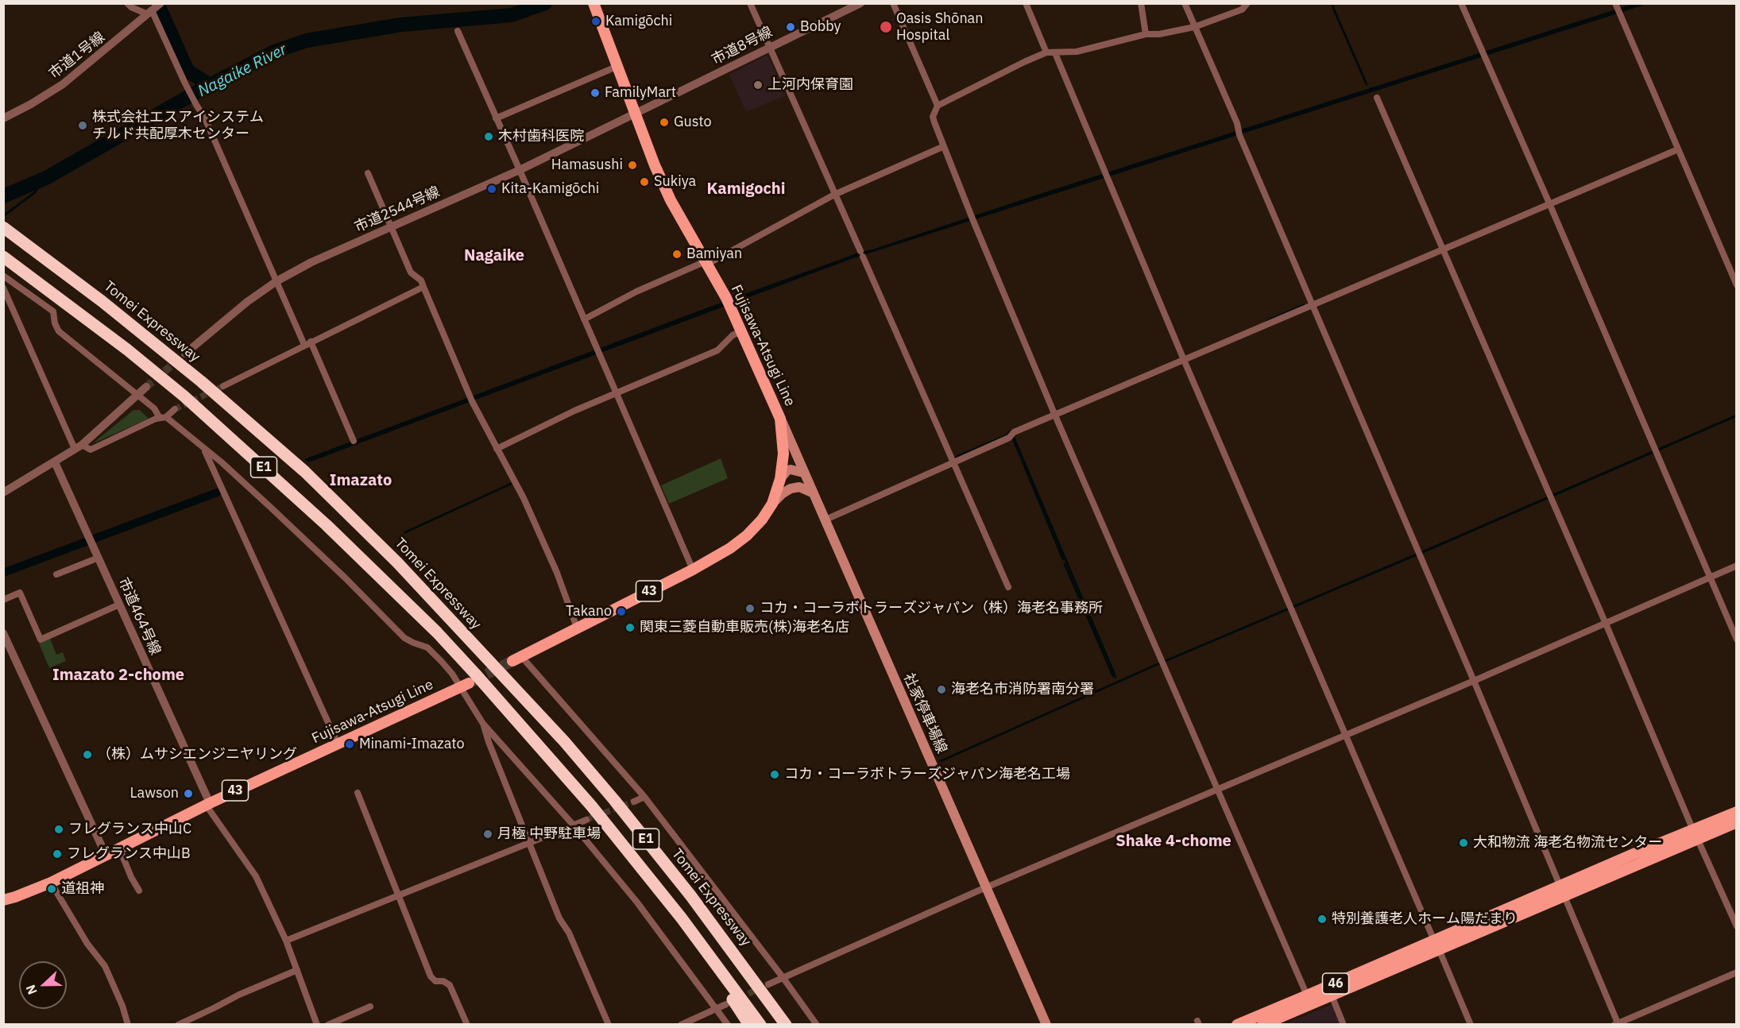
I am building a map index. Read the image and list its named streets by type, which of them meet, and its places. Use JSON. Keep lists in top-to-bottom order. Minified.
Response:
{"streets":{"highway":["Tomei Expressway","E1"],"main road":["Fujisawa-Atsugi Line","43","社家停車場線","46"],"street":["市道8号線","市道1号線","市道2544号線","市道464号線"]},"crossings":[["市道8号線","市道2544号線"],["市道8号線","Fujisawa-Atsugi Line"],["市道2544号線","Fujisawa-Atsugi Line"],["Fujisawa-Atsugi Line","E1"],["Fujisawa-Atsugi Line","市道464号線"],["Fujisawa-Atsugi Line","社家停車場線"]],"districts":["Kamigochi","Nagaike","Imazato","Imazato 2-chome","Shake 4-chome"],"water":["Nagaike River"],"places":["Kamigōchi","Bobby","Oasis Shōnan Hospital","上河内保育園","FamilyMart","Gusto","株式会社エスアイシステム チルド共配厚木センター","木村歯科医院","Hamasushi","Sukiya","Kita-Kamigōchi","Bamiyan","コカ・コーラボトラーズジャパン（株）海老名事務所","Takano","関東三菱自動車販売(株)海老名店","海老名市消防署南分署","Minami-Imazato","（株）ムサシエンジニヤリング","コカ・コーラボトラーズジャパン海老名工場","Lawson","フレグランス中山C","月極 中野駐車場","大和物流 海老名物流センター","フレグランス中山B","道祖神","特別養護老人ホーム陽だまり"],"north":"left"}
